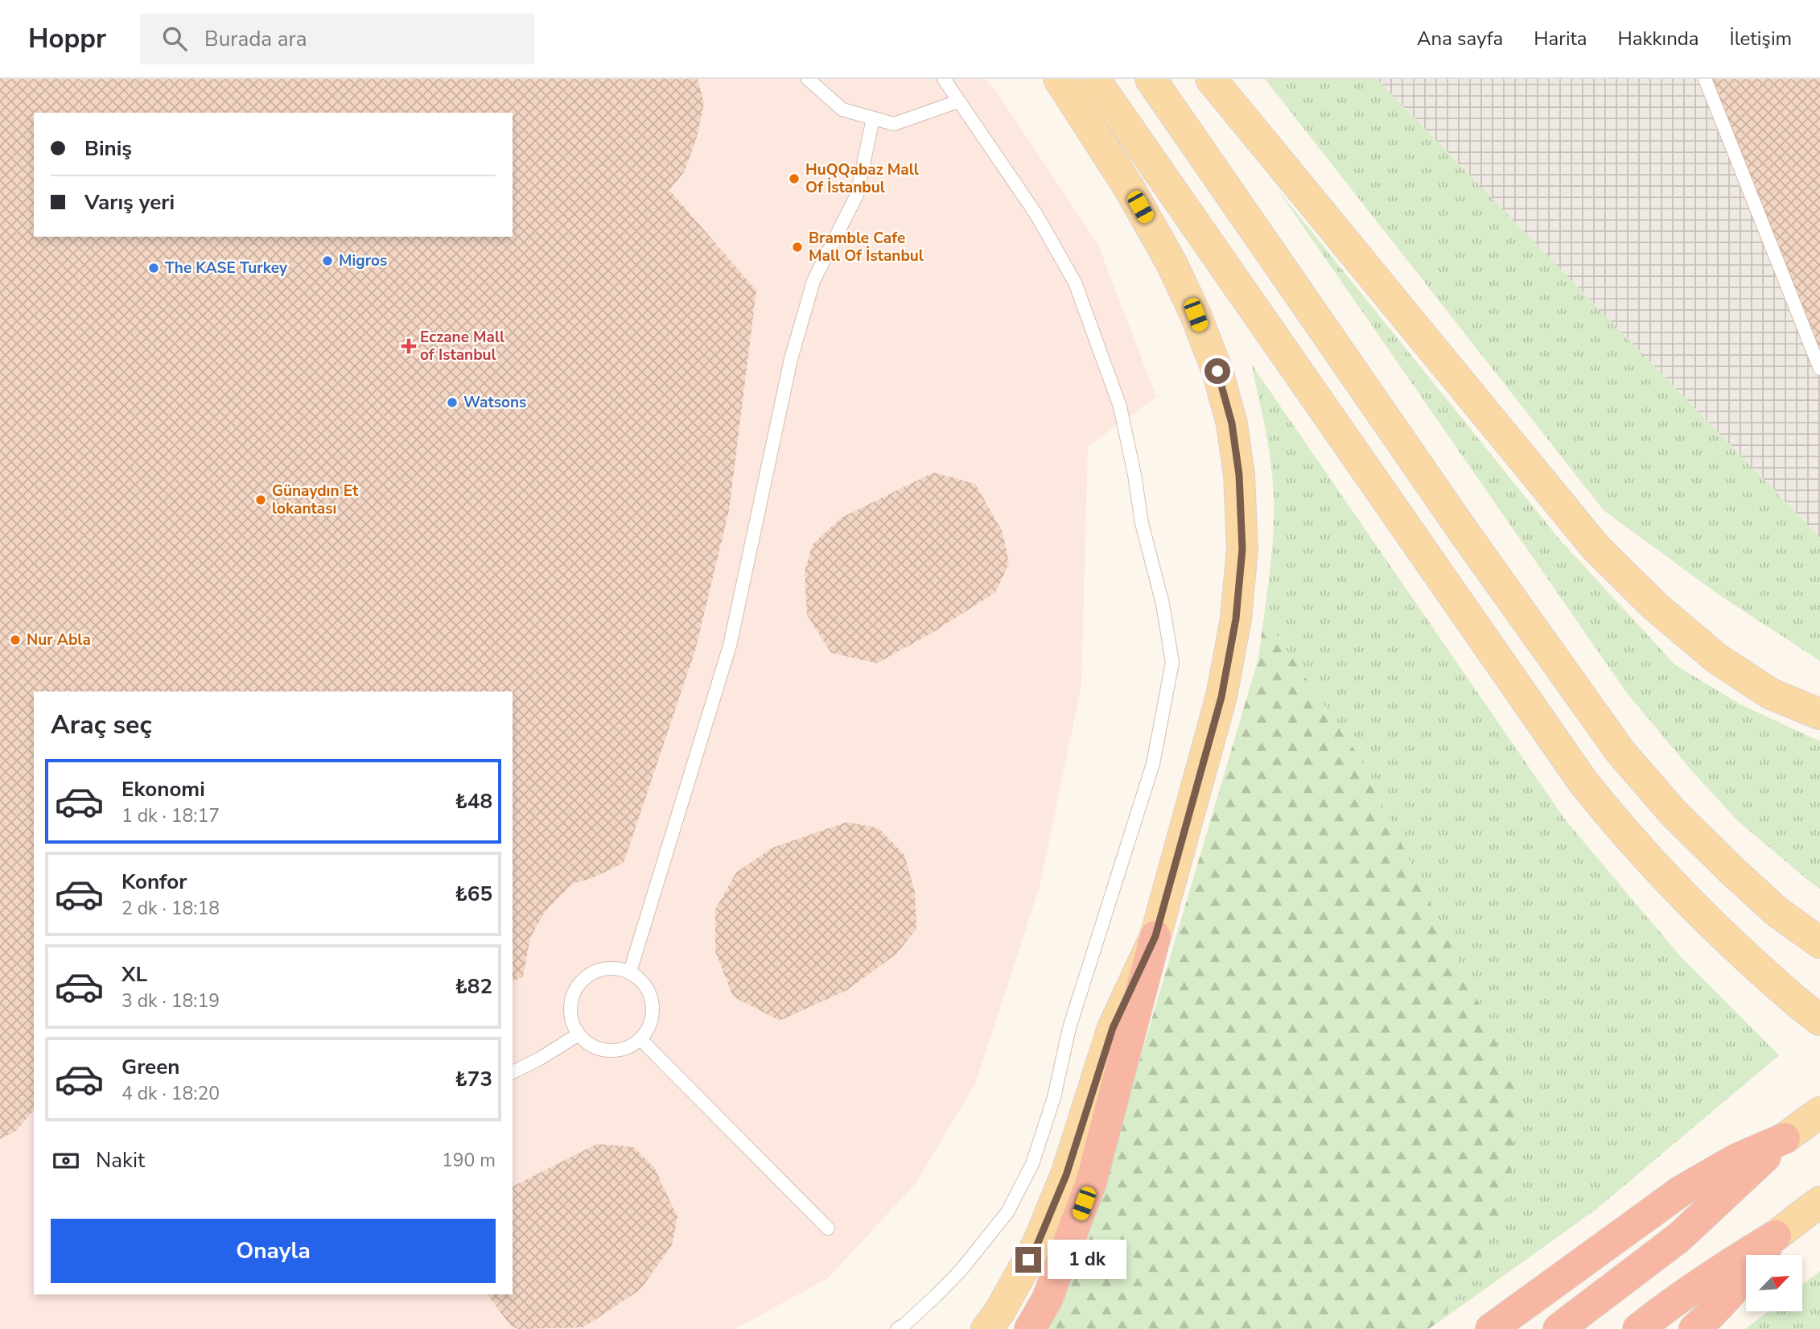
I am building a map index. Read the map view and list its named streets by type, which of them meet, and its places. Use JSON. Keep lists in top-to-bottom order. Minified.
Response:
{"places":{"other":["HuQQabaz Mall Of İstanbul","Bramble Cafe Mall Of İstanbul","Migros","The KASE Turkey","Watsons","Günaydın Et lokantası","Nur Abla"],"health":["Eczane Mall of Istanbul"]},"north":"top right","page":{"header":"Hoppr","search":"Burada ara","nav":["Ana sayfa","Harita","Hakkında","İletişim"],"banner":["Biniş","Varış yeri"],"heading":"Araç seç","list":[{"name":"Ekonomi","note":"1 dk · 18:17","value":"₺48"},{"name":"Konfor","note":"2 dk · 18:18","value":"₺65"},{"name":"XL","note":"3 dk · 18:19","value":"₺82"},{"name":"Green","note":"4 dk · 18:20","value":"₺73"}],"pay":["Nakit","190 m"],"buttons":"Onayla","bubble":"1 dk"}}
